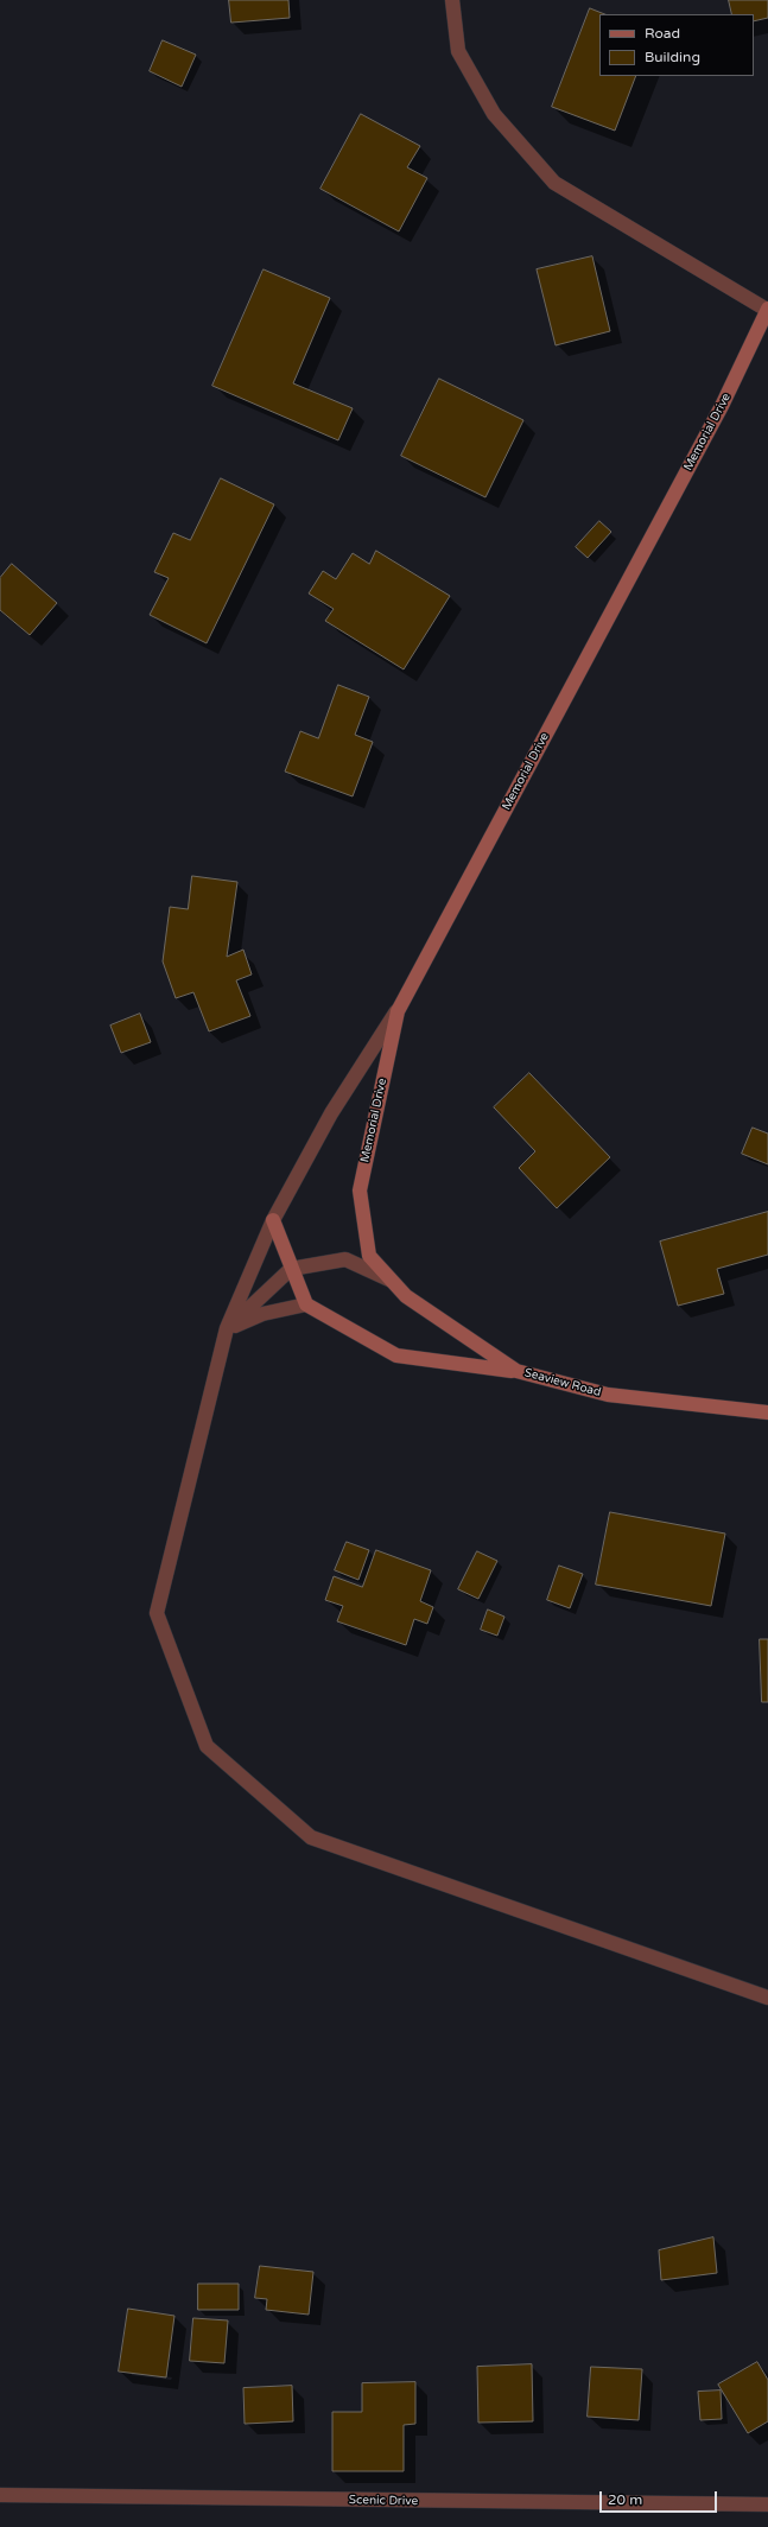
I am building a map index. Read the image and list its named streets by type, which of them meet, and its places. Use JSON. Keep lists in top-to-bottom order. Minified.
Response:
{"streets":{"street":["Memorial Drive","Seaview Road","Scenic Drive"]},"crossings":[["Memorial Drive","Seaview Road"]],"legend":["Road","Building"],"scale_bar":"20 m"}
